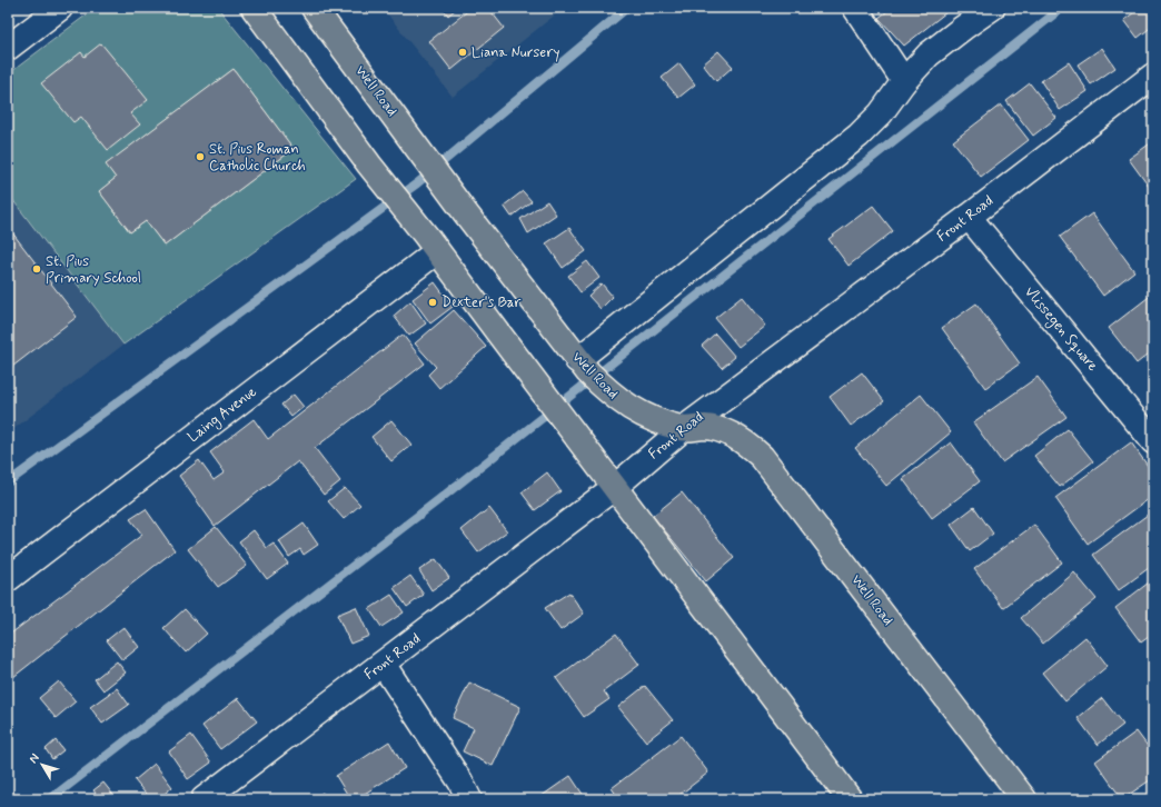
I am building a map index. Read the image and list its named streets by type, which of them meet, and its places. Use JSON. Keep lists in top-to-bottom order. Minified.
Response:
{"streets":{"main road":["Well Road"],"street":["Front Road","Vlissegen Square","Laing Avenue"]},"crossings":[["Well Road","Front Road"],["Front Road","Vlissegen Square"]],"places":["Liana Nursery","St. Pius Roman Catholic Church","St. Pius Primary School","Dexter's Bar"],"north":"top left"}
